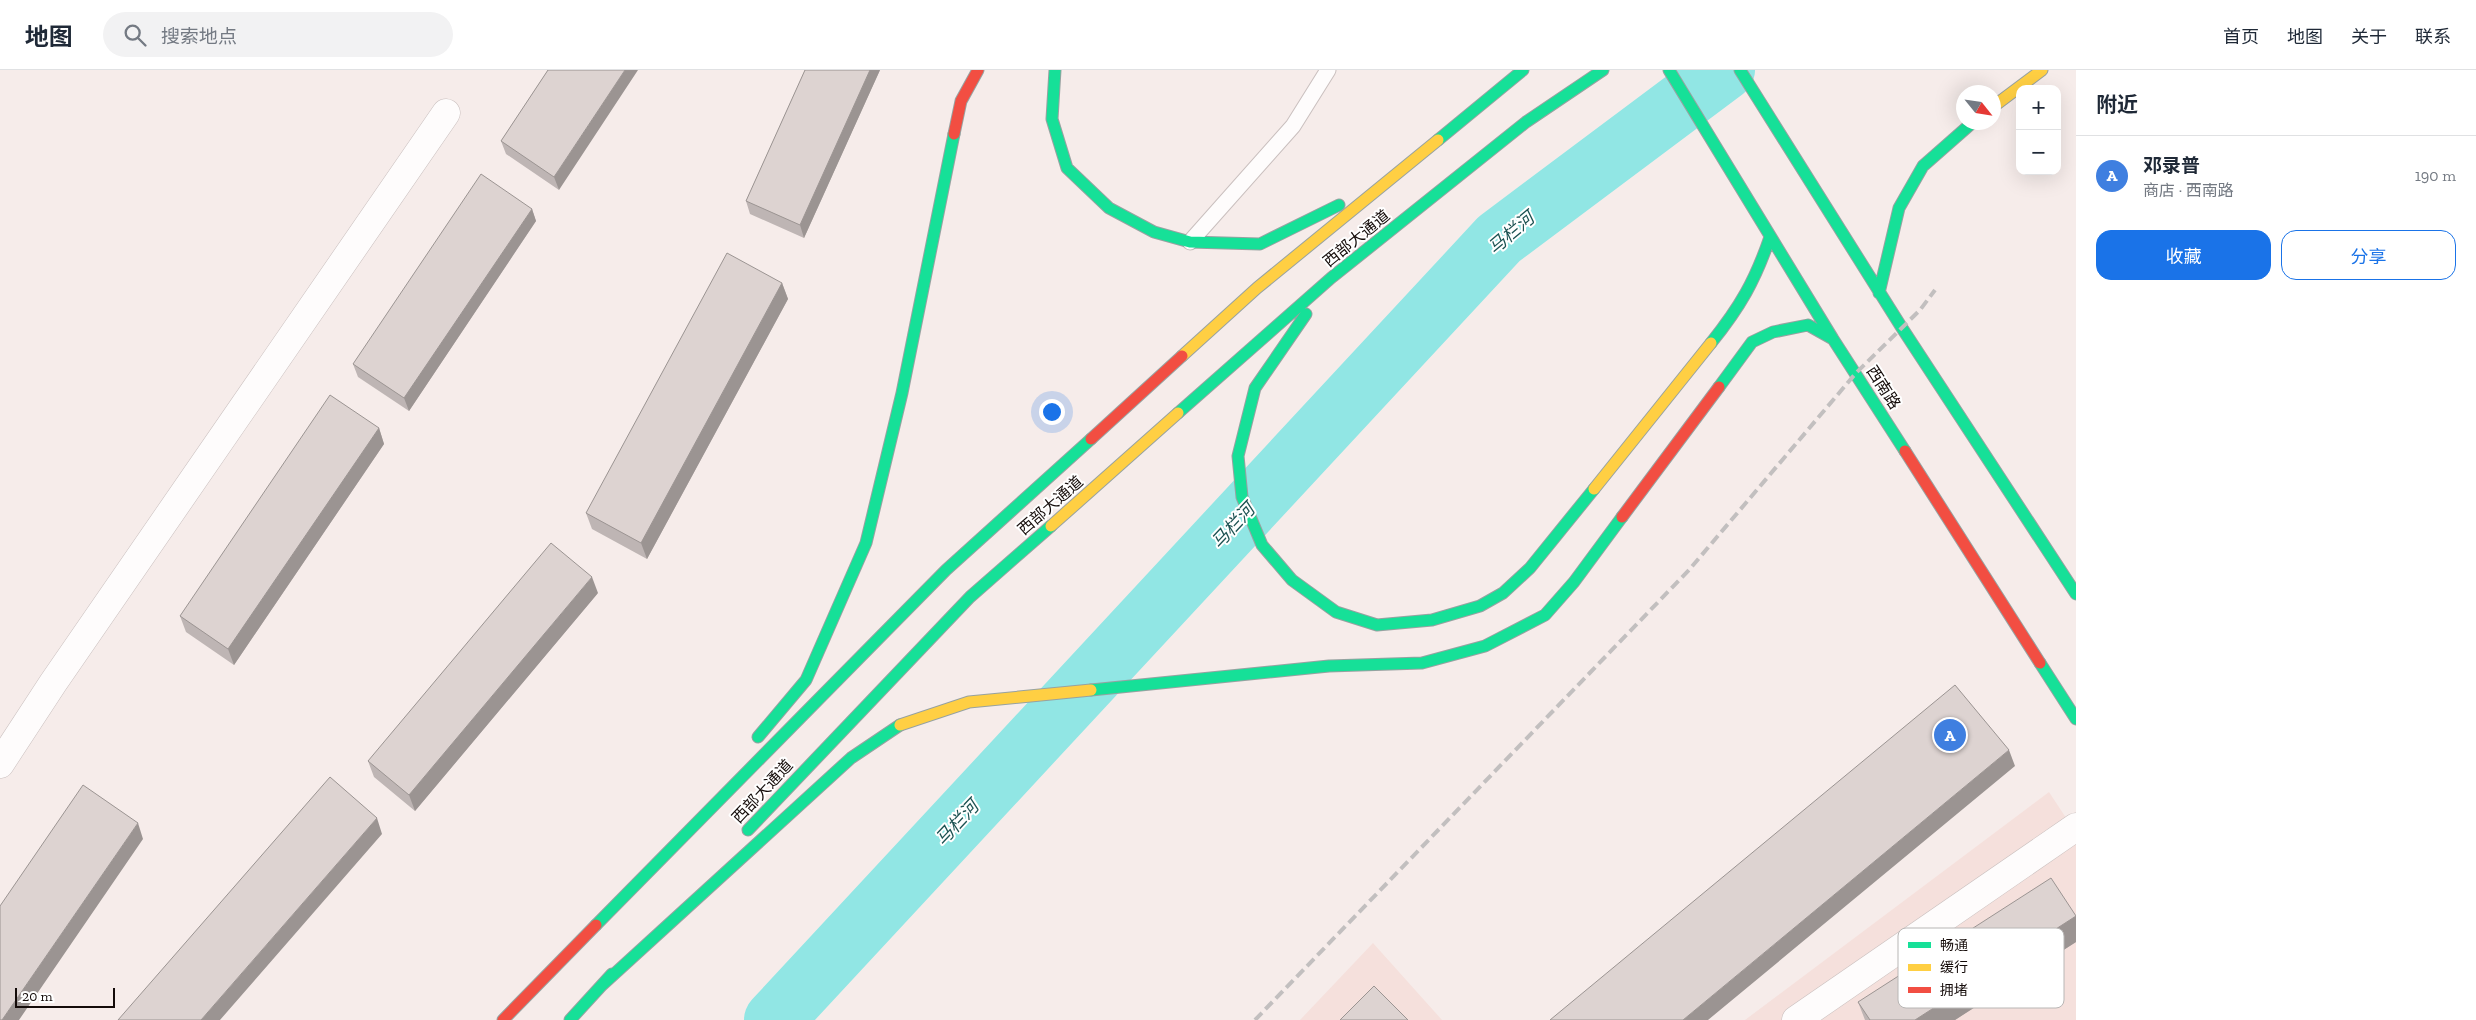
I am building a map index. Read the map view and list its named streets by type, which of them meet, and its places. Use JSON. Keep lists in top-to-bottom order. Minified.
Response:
{"streets":{"main road":["西部大通道","西南路"]},"water":["马栏河"],"legend":["畅通","缓行","拥堵"],"scale_bar":"20 m","north":"bottom right","page":{"header":"地图","search":"搜索地点","nav":["首页","地图","关于","联系"],"heading":"附近","map_buttons":["+","−"],"list":[{"mark":"A","name":"邓录普","note":"商店 · 西南路","value":"190 m"}],"buttons":["收藏","分享"],"pins":"A","scale":"20 m"}}
